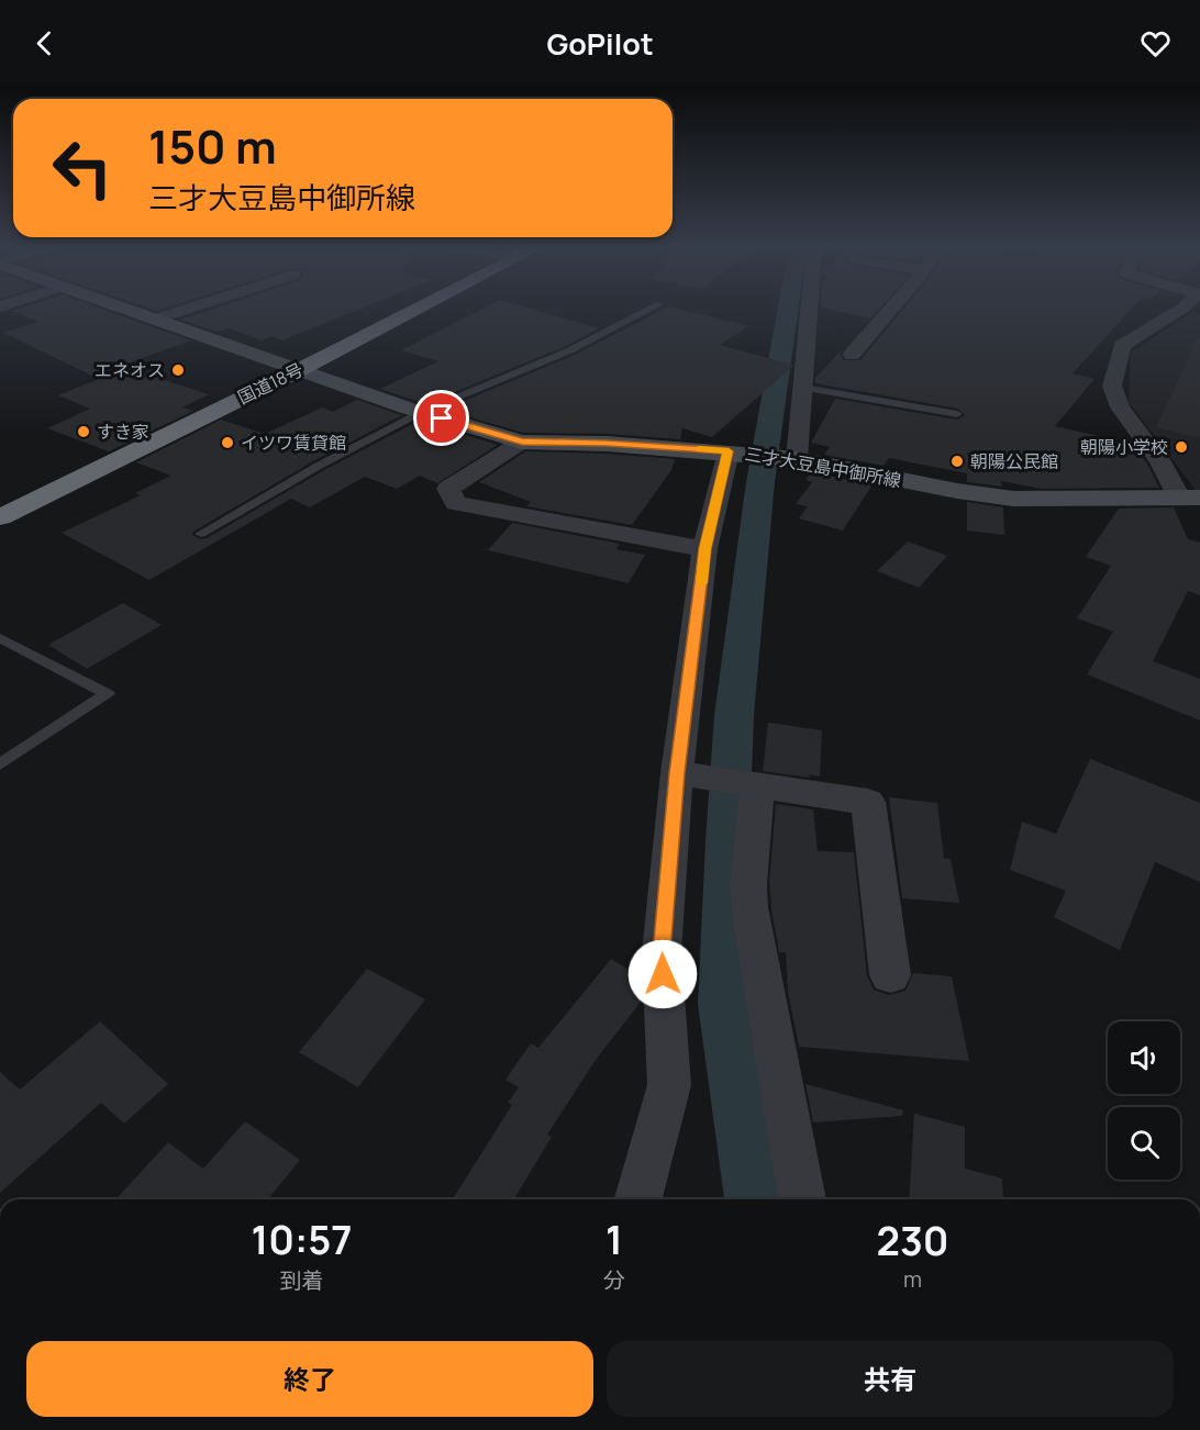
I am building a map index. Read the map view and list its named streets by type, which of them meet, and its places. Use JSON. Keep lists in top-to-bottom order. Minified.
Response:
{"streets":{"highway":["国道18号"],"main road":["三才大豆島中御所線"]},"crossings":[["国道18号","三才大豆島中御所線"]],"places":["エネオス","すき家","イツワ賃貸館","朝陽小学校","朝陽公民館"],"page":{"header":"GoPilot","turn":["150 m","三才大豆島中御所線"],"eta":["10:57","到着","1","分","230","m"],"buttons":["終了","共有"]}}
